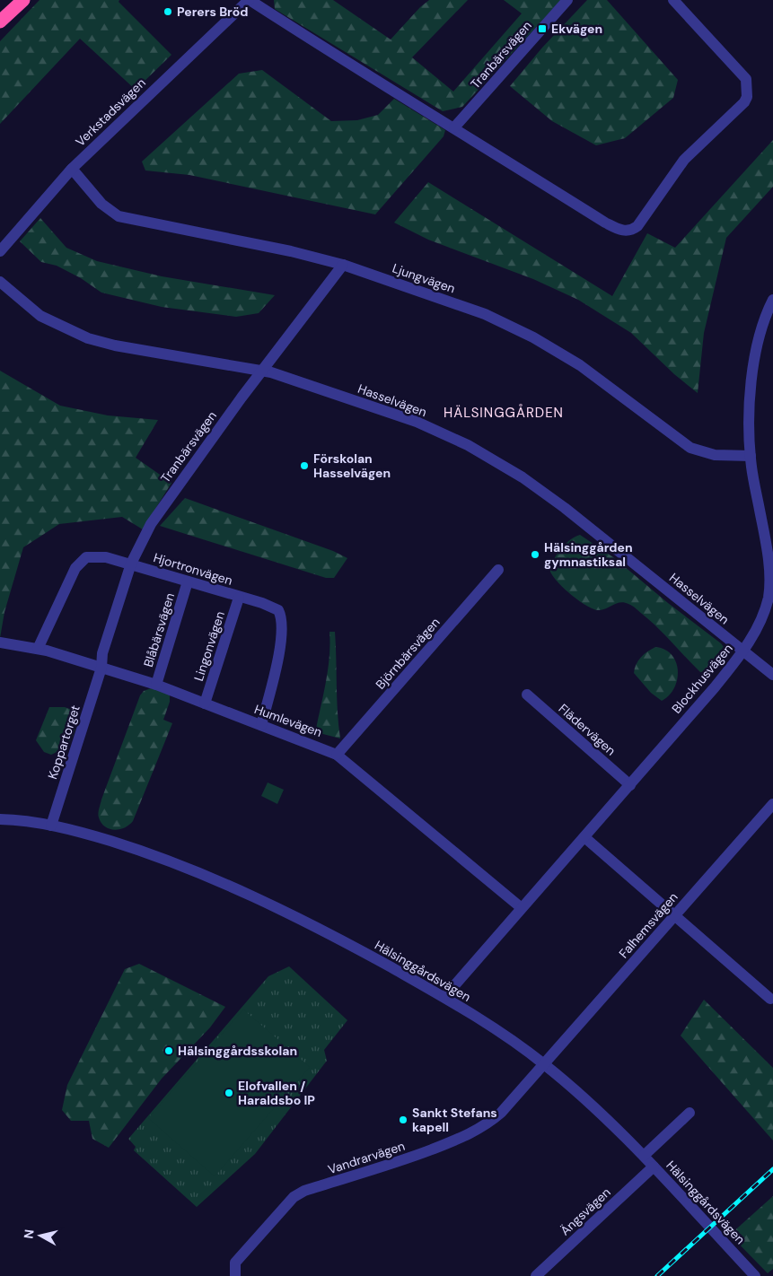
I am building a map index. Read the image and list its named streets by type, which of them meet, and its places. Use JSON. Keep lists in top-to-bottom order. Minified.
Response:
{"streets":{"street":["Tranbärsvägen","Verkstadsvägen","Ljungvägen","Hasselvägen","Hjortronvägen","Blåbärsvägen","Lingonvägen","Björnbärsvägen","Blockhusvägen","Humlevägen","Flädervägen","Koppartorget","Falhemsvägen","Hälsinggårdsvägen","Vandrarvägen","Ängsvägen"]},"crossings":[["Tranbärsvägen","Ljungvägen"],["Tranbärsvägen","Hasselvägen"],["Tranbärsvägen","Hjortronvägen"],["Tranbärsvägen","Humlevägen"],["Tranbärsvägen","Koppartorget"],["Verkstadsvägen","Ljungvägen"],["Ljungvägen","Blockhusvägen"],["Hasselvägen","Blockhusvägen"],["Hjortronvägen","Blåbärsvägen"],["Hjortronvägen","Lingonvägen"],["Hjortronvägen","Humlevägen"],["Blåbärsvägen","Humlevägen"],["Lingonvägen","Humlevägen"],["Björnbärsvägen","Humlevägen"],["Blockhusvägen","Humlevägen"],["Blockhusvägen","Flädervägen"],["Blockhusvägen","Hälsinggårdsvägen"],["Humlevägen","Koppartorget"],["Koppartorget","Hälsinggårdsvägen"],["Falhemsvägen","Hälsinggårdsvägen"],["Falhemsvägen","Vandrarvägen"],["Hälsinggårdsvägen","Vandrarvägen"],["Hälsinggårdsvägen","Ängsvägen"]],"districts":["HÄLSINGGÅRDEN"],"places":{"other":["Perers Bröd","Förskolan Hasselvägen","Hälsinggården gymnastiksal","Hälsinggårdsskolan","Elofvallen / Haraldsbo IP","Sankt Stefans kapell"],"transit":["Ekvägen"]},"north":"left"}
